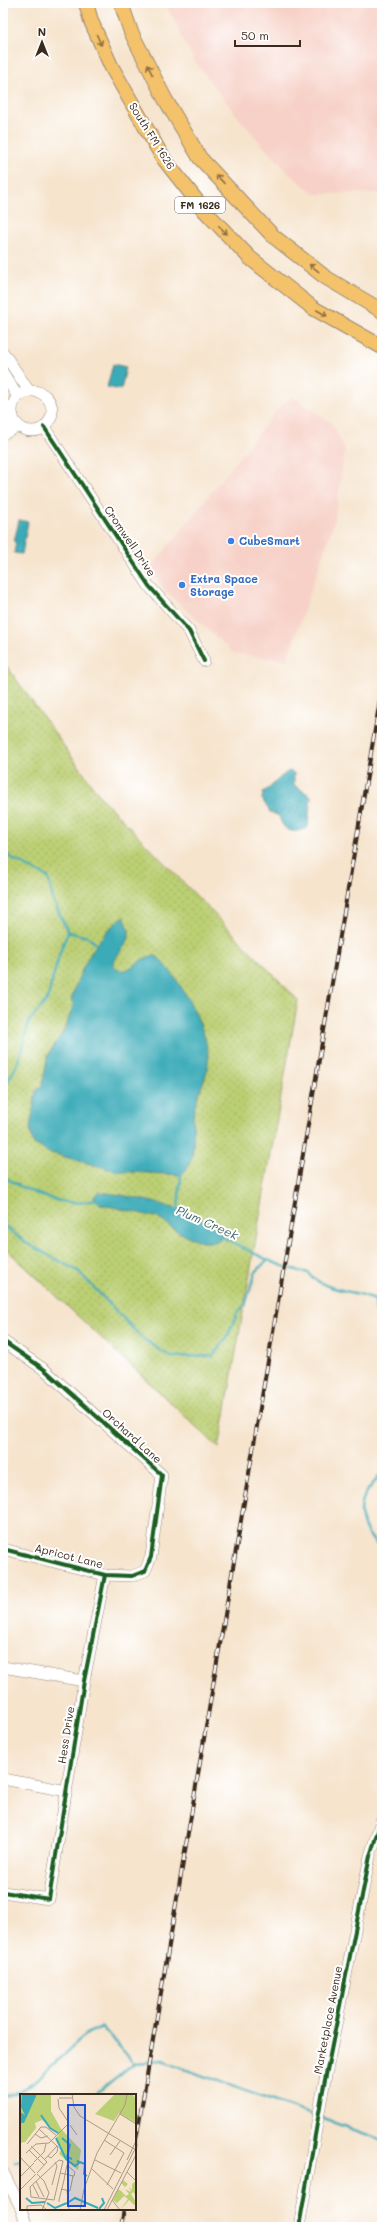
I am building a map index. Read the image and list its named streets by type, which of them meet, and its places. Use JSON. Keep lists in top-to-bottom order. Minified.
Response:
{"streets":{"main road":["South FM 1626","FM 1626"],"street":["Cromwell Drive","Orchard Lane","Apricot Lane","Hess Drive","Marketplace Avenue"]},"crossings":[["Orchard Lane","Apricot Lane"],["Apricot Lane","Hess Drive"]],"water":["Plum Creek"],"places":["CubeSmart","Extra Space Storage"],"scale_bar":"50 m","north":"top"}
